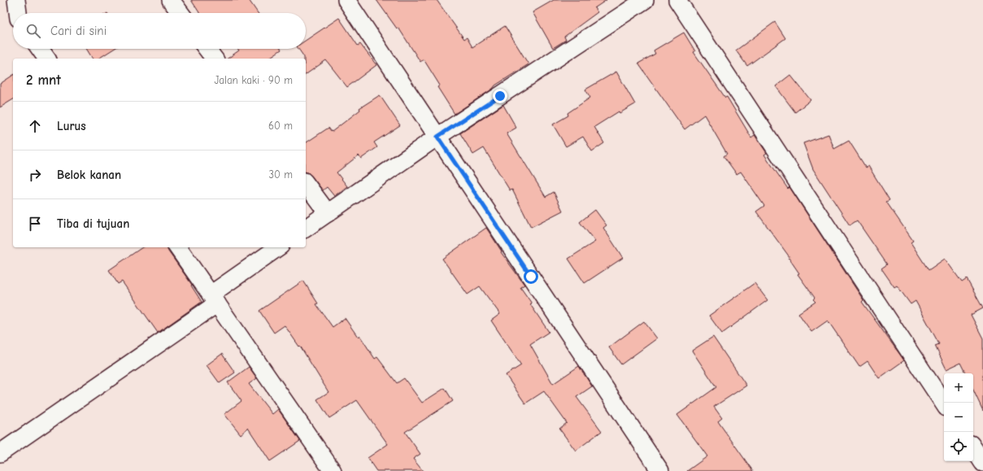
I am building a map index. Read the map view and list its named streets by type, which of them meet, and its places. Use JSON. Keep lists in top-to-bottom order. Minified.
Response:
{"page":{"search":"Cari di sini","heading":["2 mnt","Jalan kaki · 90 m"],"list":[["Lurus","60 m"],["Belok kanan","30 m"],"Tiba di tujuan"],"map_buttons":["+","−"]}}
